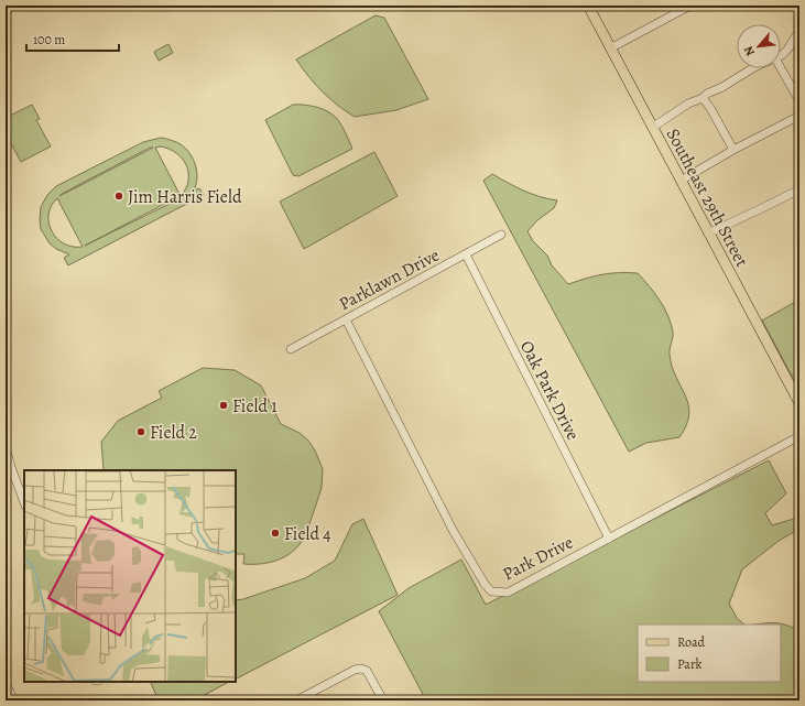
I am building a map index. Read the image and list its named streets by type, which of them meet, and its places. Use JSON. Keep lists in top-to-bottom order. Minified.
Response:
{"streets":{"main road":["Southeast 29th Street"],"street":["Parklawn Drive","Oak Park Drive","Park Drive"]},"crossings":[["Parklawn Drive","Oak Park Drive"],["Parklawn Drive","Park Drive"],["Oak Park Drive","Park Drive"]],"places":["Jim Harris Field","Field 1","Field 2","Field 4"],"legend":["Road","Park"],"scale_bar":"100 m","north":"bottom left"}
